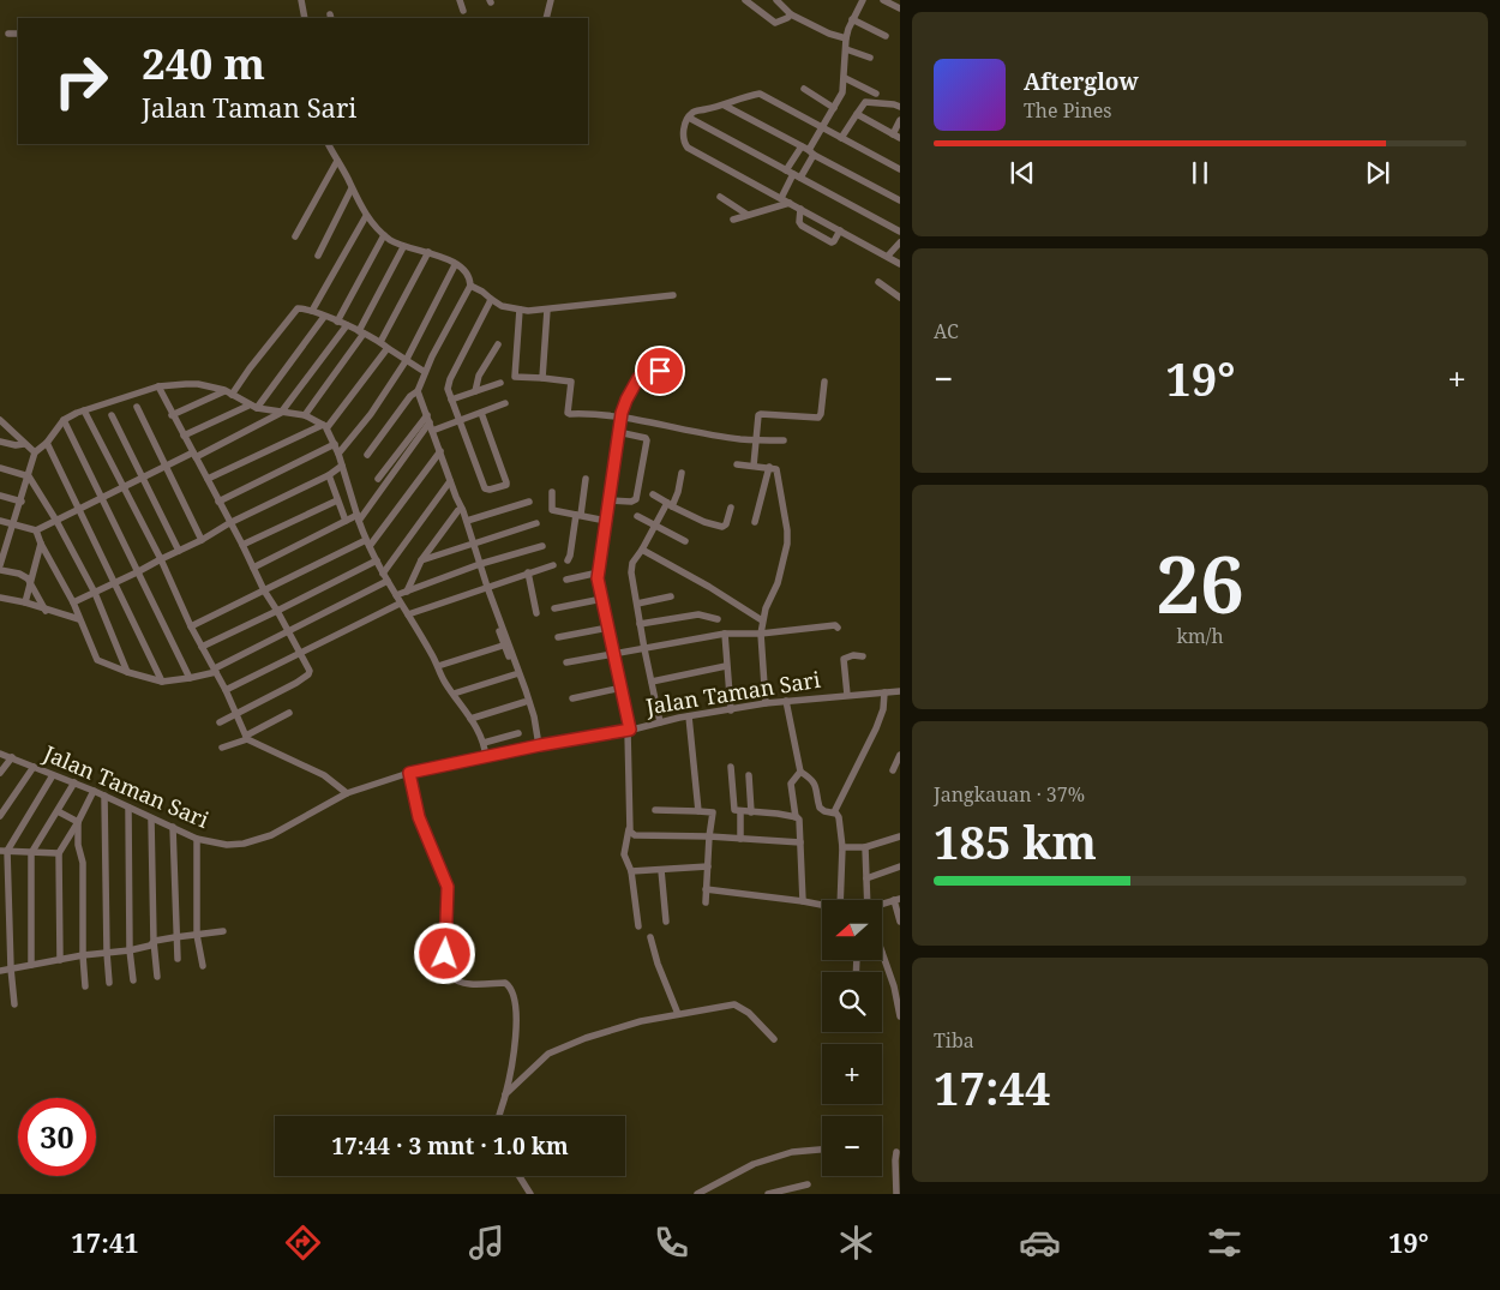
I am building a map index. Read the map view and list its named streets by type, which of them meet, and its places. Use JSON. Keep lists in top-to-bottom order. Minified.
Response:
{"streets":{"street":["Jalan Taman Sari"]},"north":"left","page":{"turn":["240 m","Jalan Taman Sari"],"song":["Afterglow","The Pines"],"tile":["AC",["26","km/h"],["Jangkauan · 37%","185 km"],["Tiba","17:44"]],"heat":["−","19°","+"],"map_buttons":["+","−"],"limit":"30","trip":"17:44 · 3 mnt · 1.0 km","tabs":["17:41","19°"]}}
